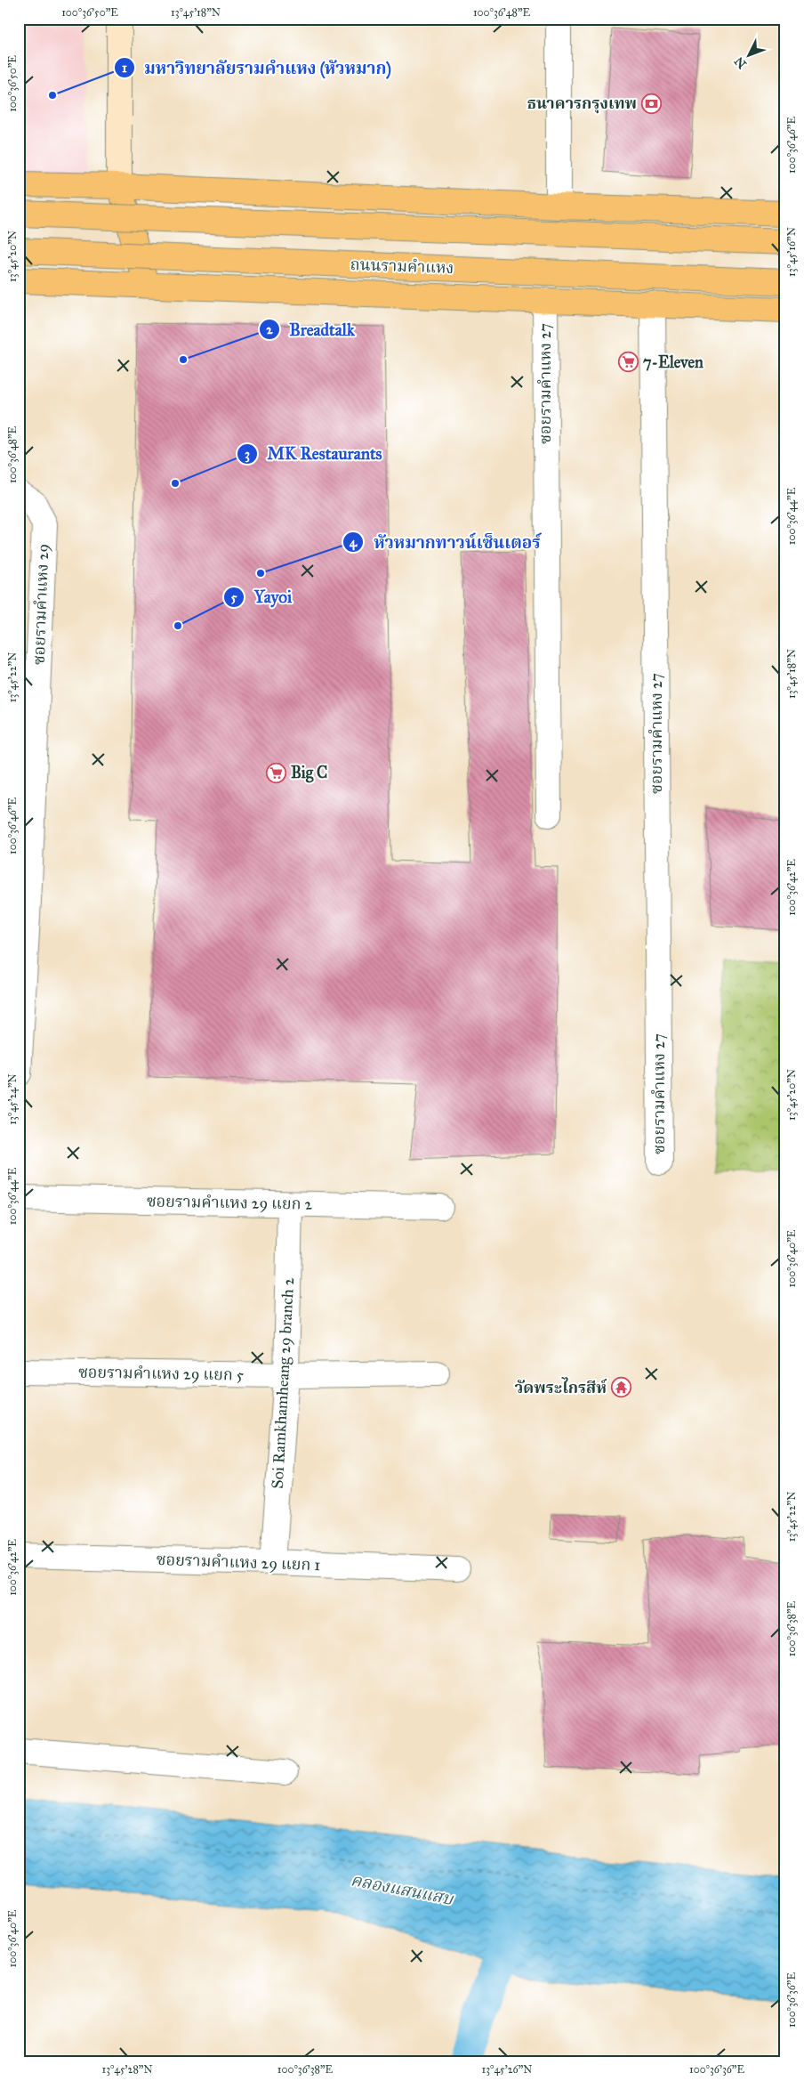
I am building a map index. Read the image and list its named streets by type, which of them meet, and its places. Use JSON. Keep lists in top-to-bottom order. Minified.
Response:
{"streets":{"main road":["ถนนรามคำแหง"],"street":["ซอยรามคำแหง 27","ซอยรามคำแหง 29","ซอยรามคำแหง 29 แยก 2","ซอยรามคำแหง 29 แยก 5","Soi Ramkhamheang 29 branch 2","ซอยรามคำแหง 29 แยก 1"]},"crossings":[["ถนนรามคำแหง","ซอยรามคำแหง 27"],["ซอยรามคำแหง 29 แยก 2","Soi Ramkhamheang 29 branch 2"],["ซอยรามคำแหง 29 แยก 5","Soi Ramkhamheang 29 branch 2"],["Soi Ramkhamheang 29 branch 2","ซอยรามคำแหง 29 แยก 1"]],"water":["คลองแสนแสบ"],"places":{"other":["มหาวิทยาลัยรามคำแหง (หัวหมาก)","Breadtalk","MK Restaurants","หัวหมากทาวน์เซ็นเตอร์","Yayoi"],"bank":["ธนาคารกรุงเทพ"],"supermarket":["7-Eleven","Big C"],"temple":["วัดพระไกรสีห์"]},"north":"bottom left","coordinates":["100°36'50\"E","13°45'18\"N","100°36'48\"E","100°36'46\"E","13°45'16\"N","13°45'20\"N","100°36'44\"E","13°45'22\"N","100°36'42\"E","13°45'24\"N","100°36'40\"E","100°36'38\"E","100°36'36\"E","13°45'28\"N","13°45'26\"N"]}
